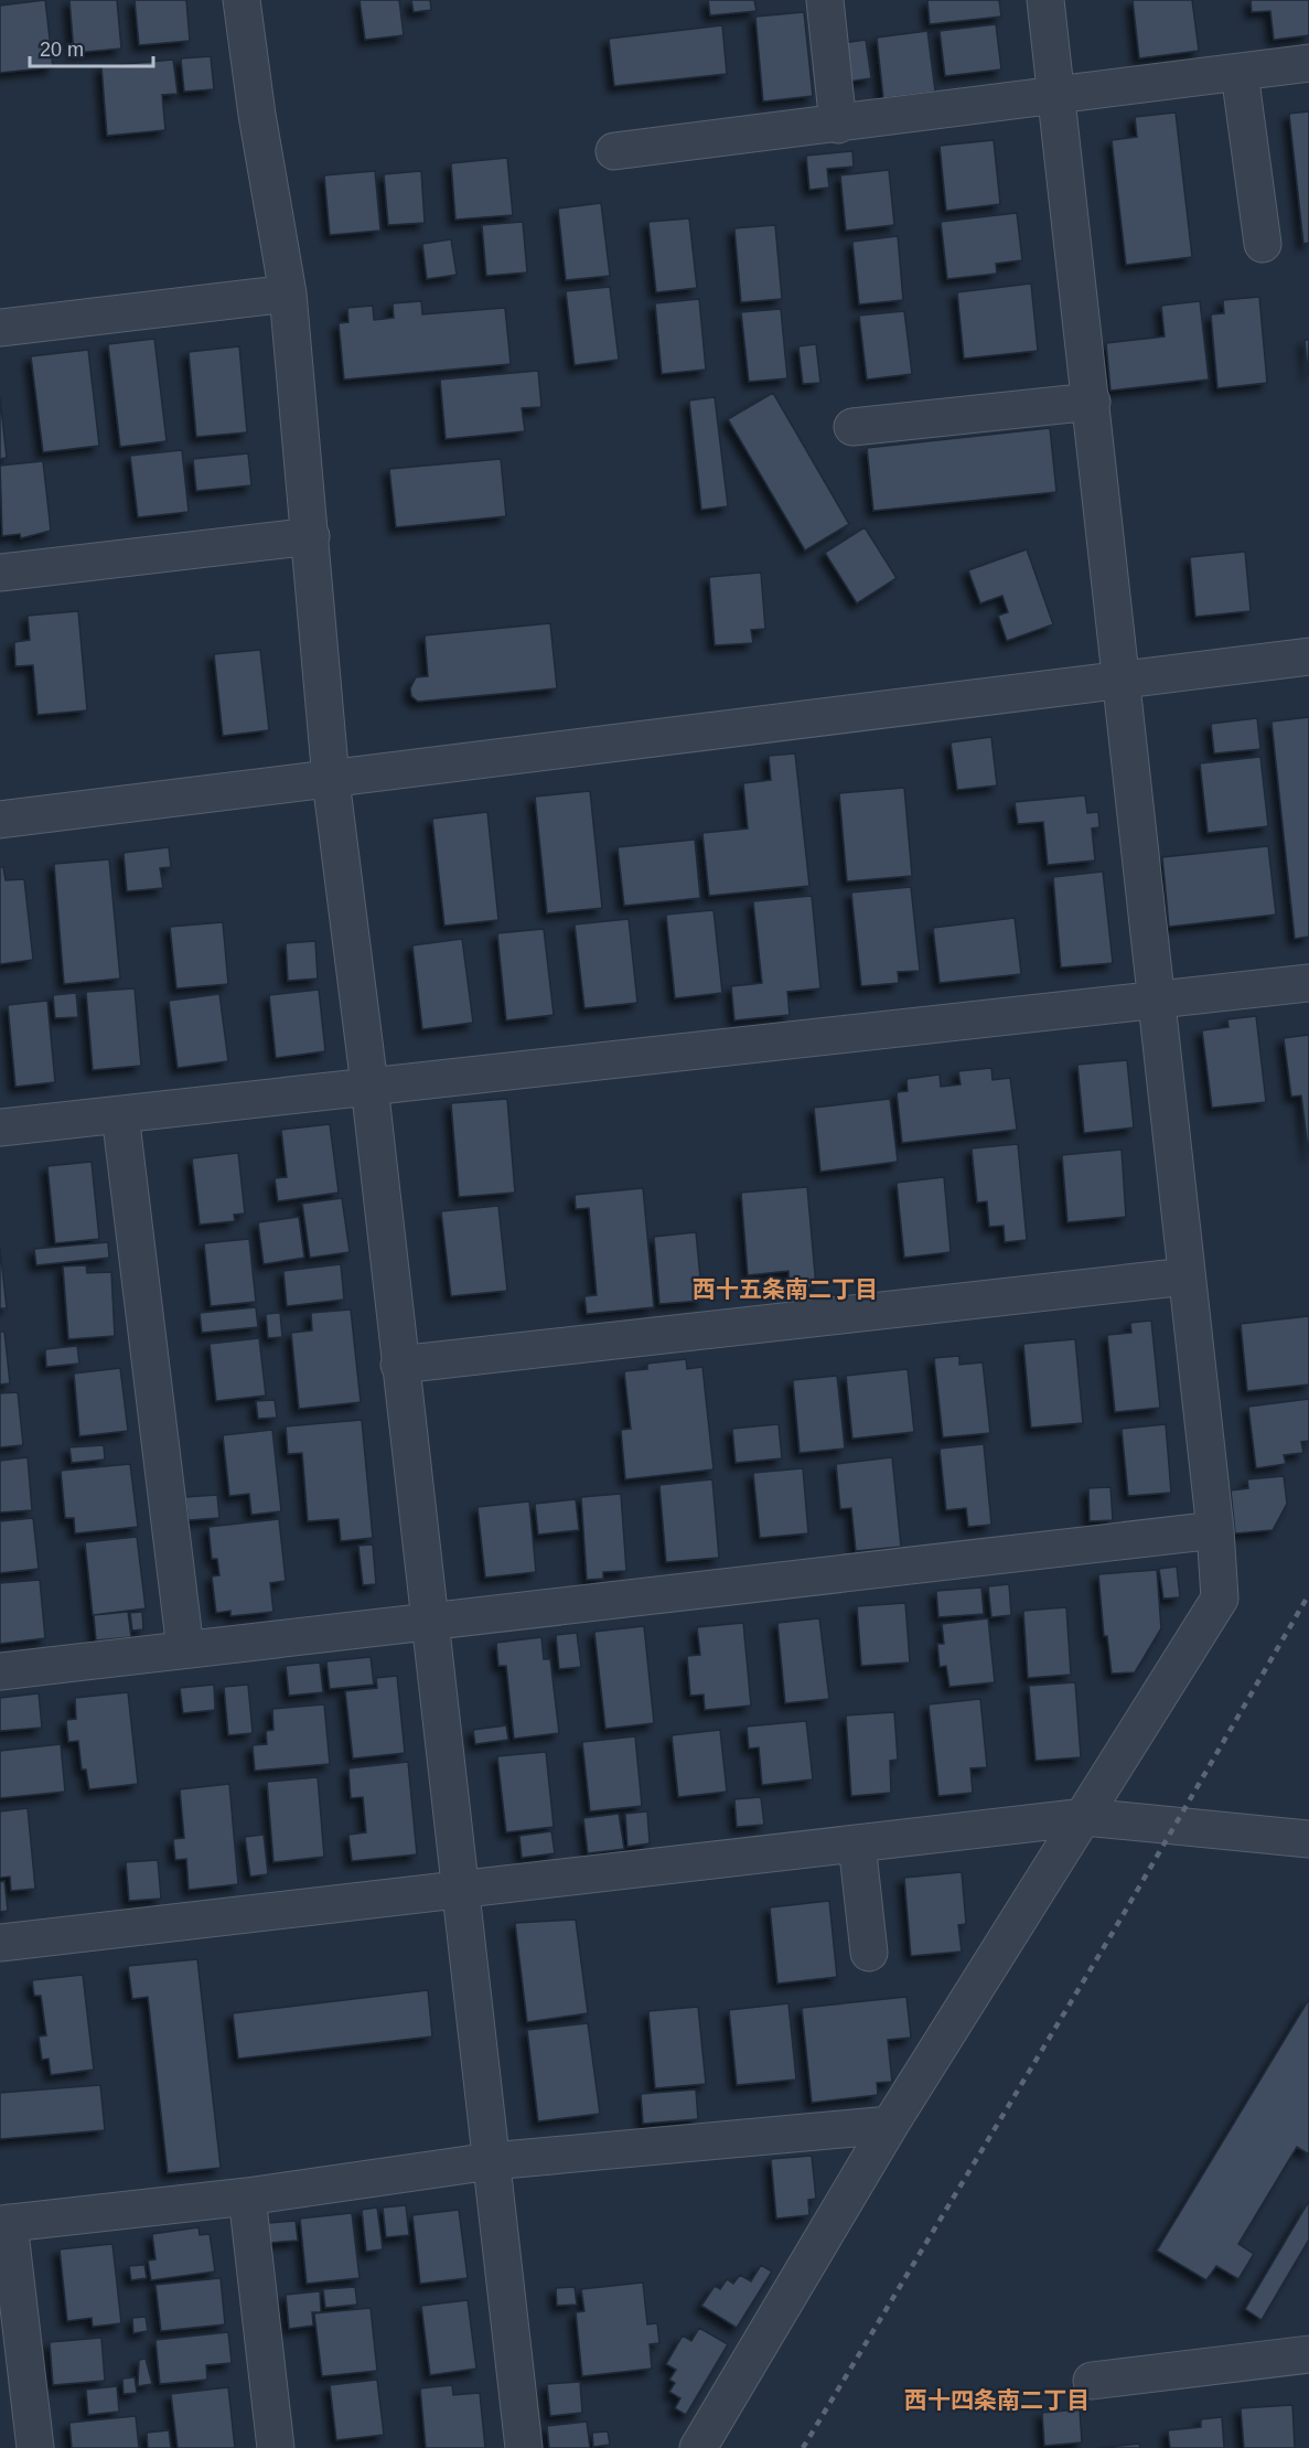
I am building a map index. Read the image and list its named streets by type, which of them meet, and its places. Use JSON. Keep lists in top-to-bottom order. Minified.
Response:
{"districts":["西十五条南二丁目","西十四条南二丁目"],"scale_bar":"20 m"}
